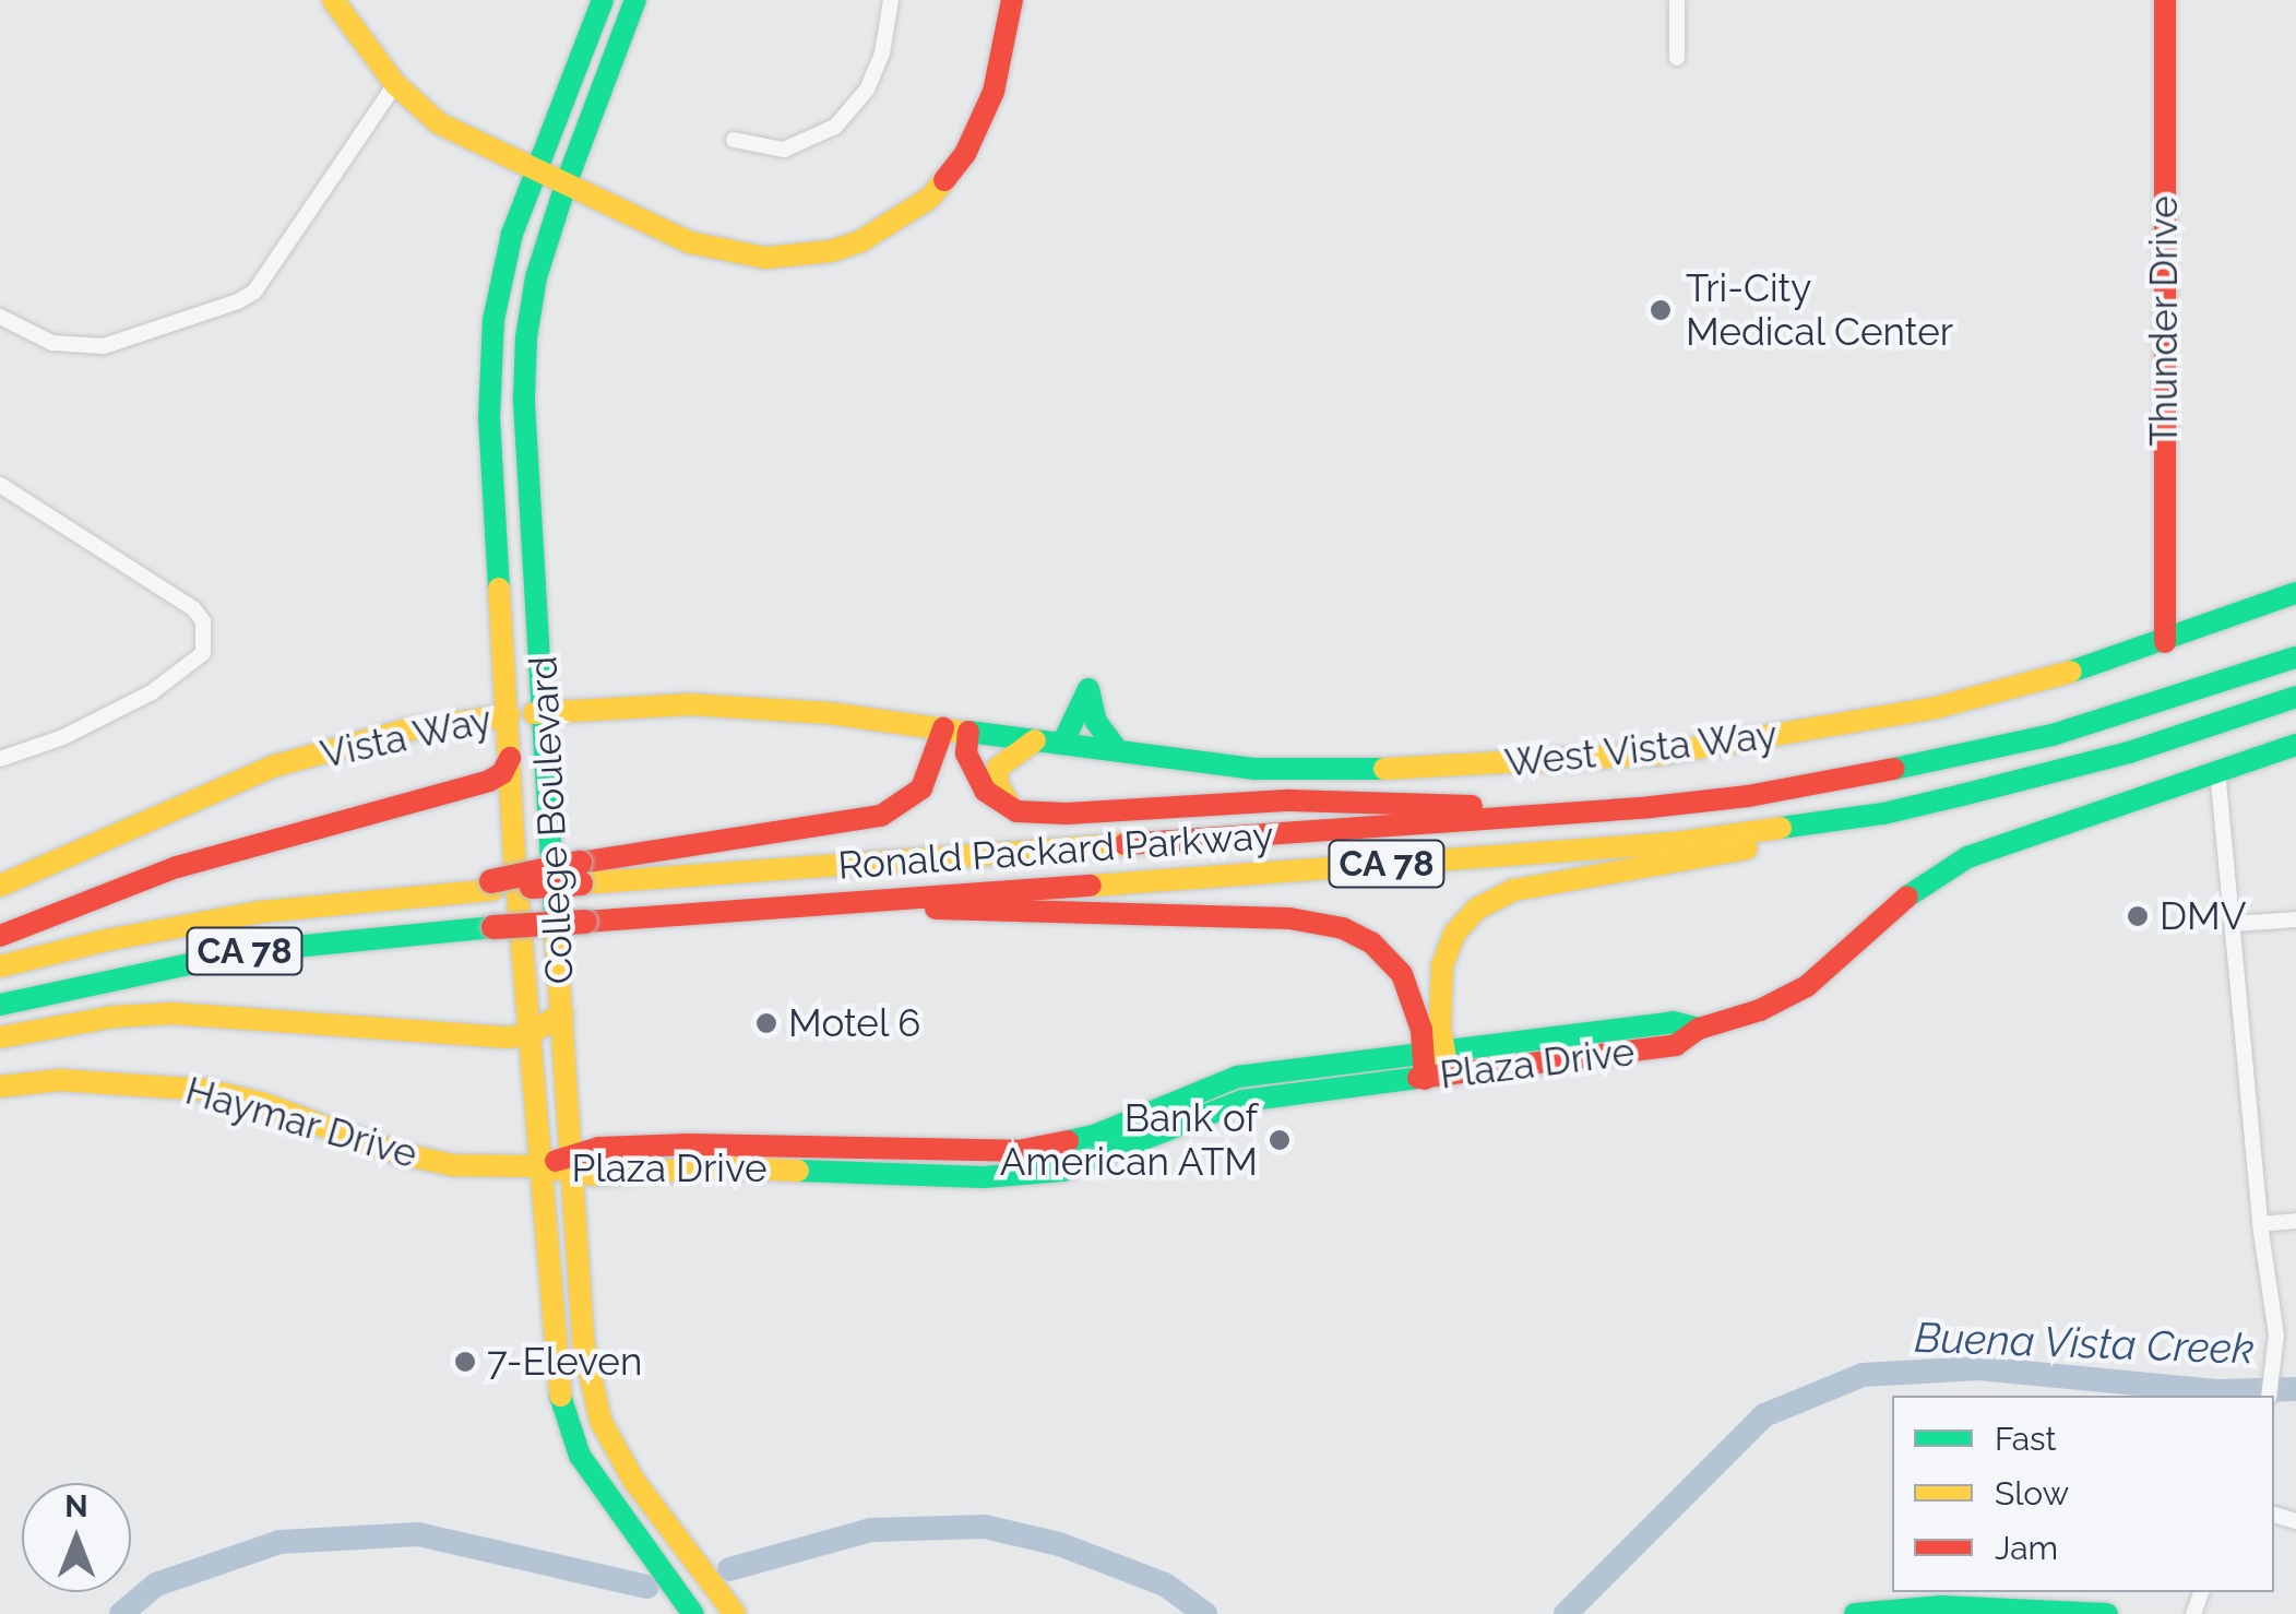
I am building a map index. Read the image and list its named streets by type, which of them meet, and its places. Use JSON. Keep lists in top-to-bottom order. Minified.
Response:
{"streets":{"main road":["Thunder Drive","Vista Way","West Vista Way","College Boulevard","Ronald Packard Parkway","CA 78","Plaza Drive","Haymar Drive"]},"crossings":[["Thunder Drive","West Vista Way"],["Vista Way","West Vista Way"],["Vista Way","College Boulevard"],["College Boulevard","Plaza Drive"],["College Boulevard","Haymar Drive"],["Plaza Drive","Haymar Drive"]],"water":["Buena Vista Creek"],"places":["Tri-City Medical Center","DMV","Motel 6","Bank of American ATM","7-Eleven"],"legend":["Fast","Slow","Jam"],"north":"top"}
